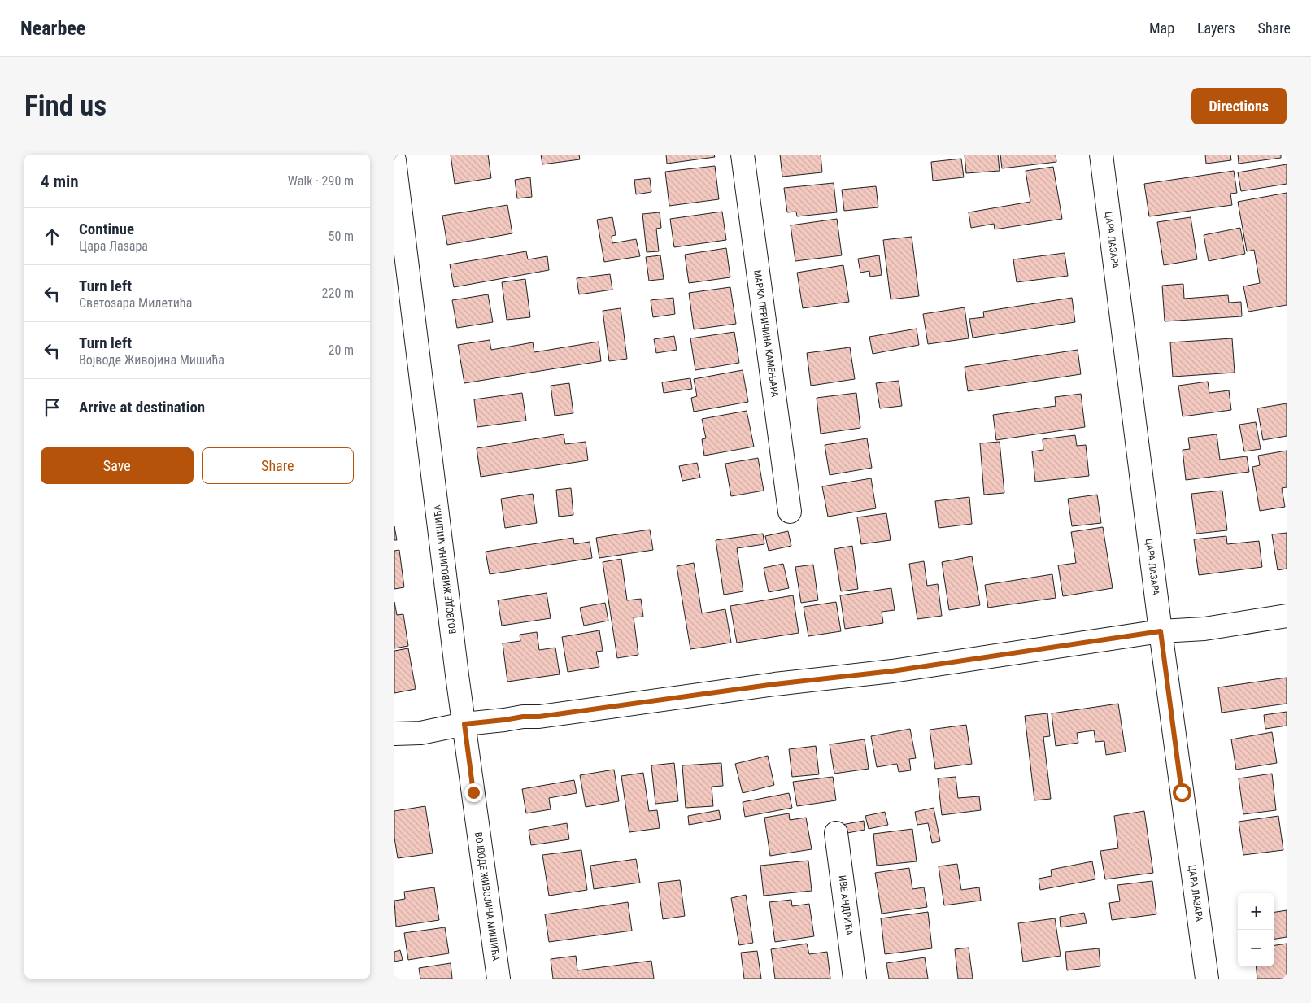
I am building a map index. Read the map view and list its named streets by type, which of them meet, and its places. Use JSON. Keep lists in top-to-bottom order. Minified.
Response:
{"streets":{"street":["ЦАРА ЛАЗАРА","МАРКА ПЕРИЧИНА КАМЕЊАРА","ВОЈВОДЕ ЖИВОЈИНА МИШИЋА","ИВЕ АНДРИЋА"]},"page":{"header":"Nearbee","nav":["Map","Layers","Share"],"buttons":["Directions",["Save","Share"]],"title":"Find us","heading":["4 min","Walk · 290 m"],"list":[["Continue","Цара Лазара","50 m"],["Turn left","Светозара Милетића","220 m"],["Turn left","Војводе Живојина Мишића","20 m"],"Arrive at destination"],"map_buttons":["+","−"]}}
